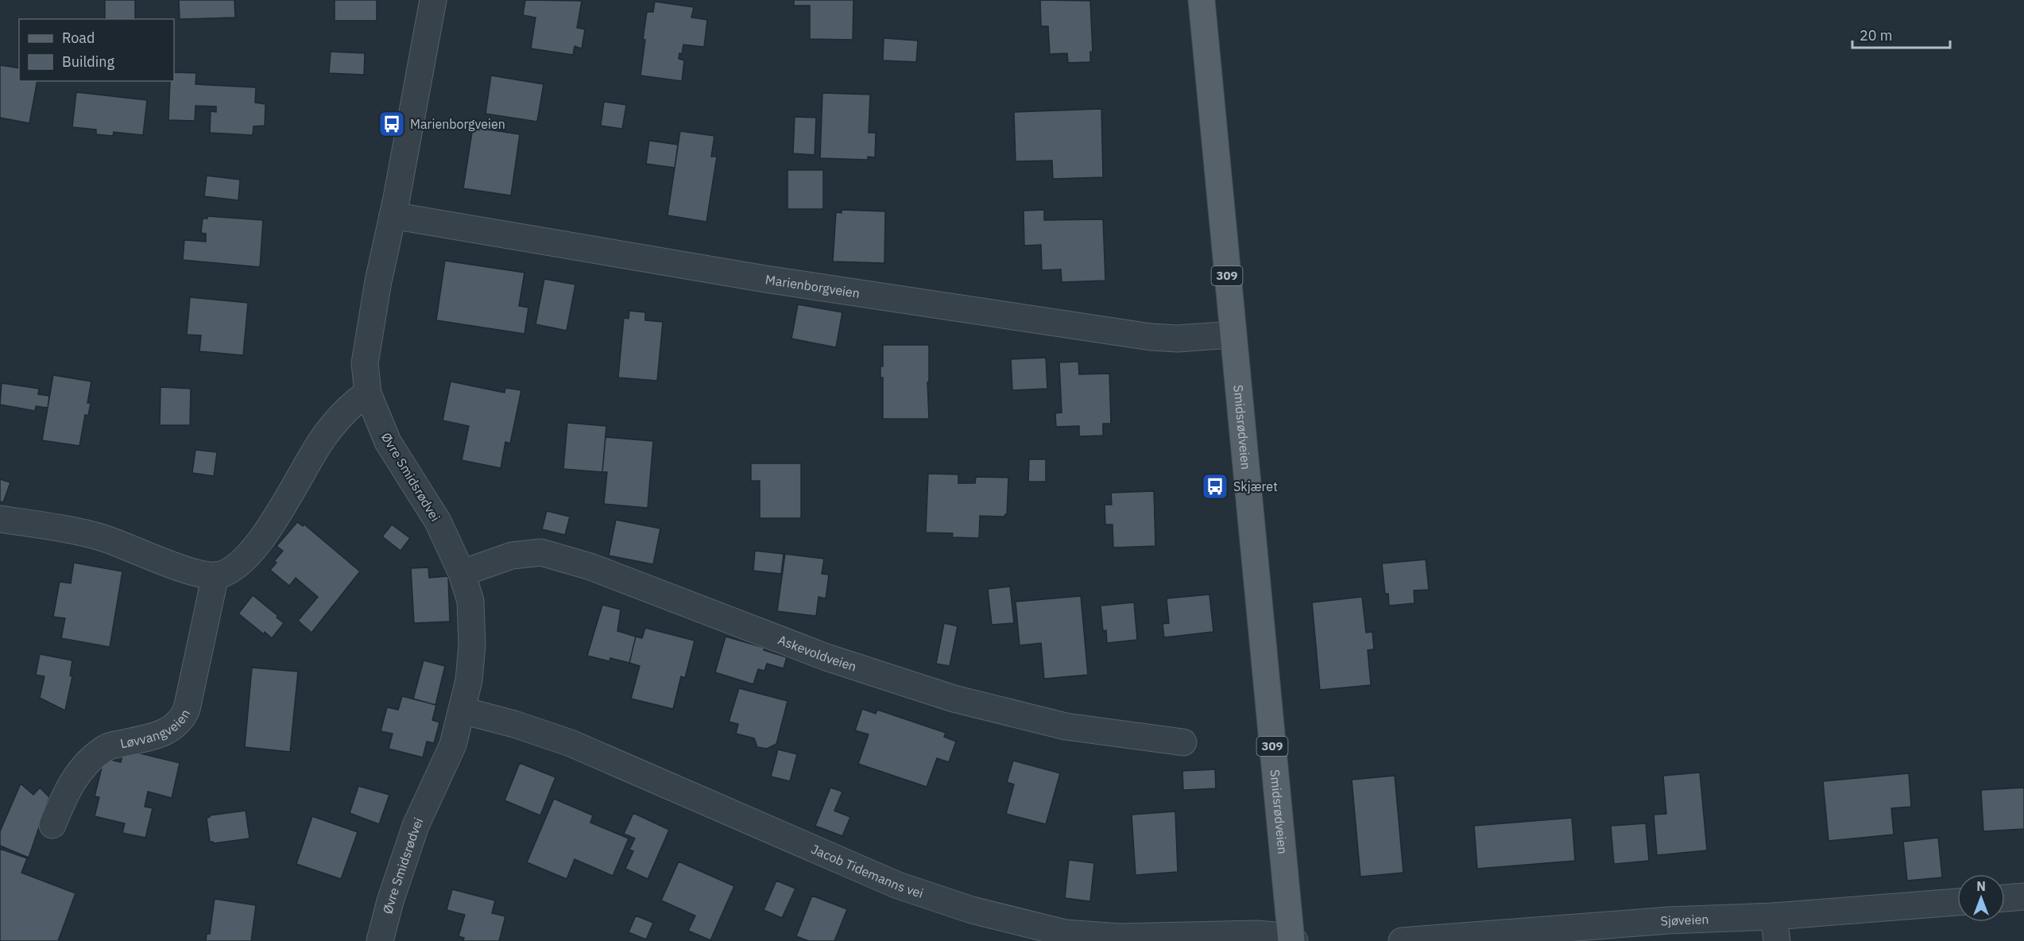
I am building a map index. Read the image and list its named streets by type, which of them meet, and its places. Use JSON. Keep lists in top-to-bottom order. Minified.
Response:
{"streets":{"main road":["309","Smidsrødveien"],"street":["Marienborgveien","Øvre Smidsrødvei","Askevoldveien","Løvvangveien","Jacob Tidemanns vei","Sjøveien"]},"crossings":[["Marienborgveien","Smidsrødveien"],["Marienborgveien","Øvre Smidsrødvei"],["Smidsrødveien","Jacob Tidemanns vei"],["Øvre Smidsrødvei","Askevoldveien"],["Øvre Smidsrødvei","Jacob Tidemanns vei"]],"places":{"bus stop":["Marienborgveien","Skjæret"]},"legend":["Road","Building"],"scale_bar":"20 m","north":"top"}
